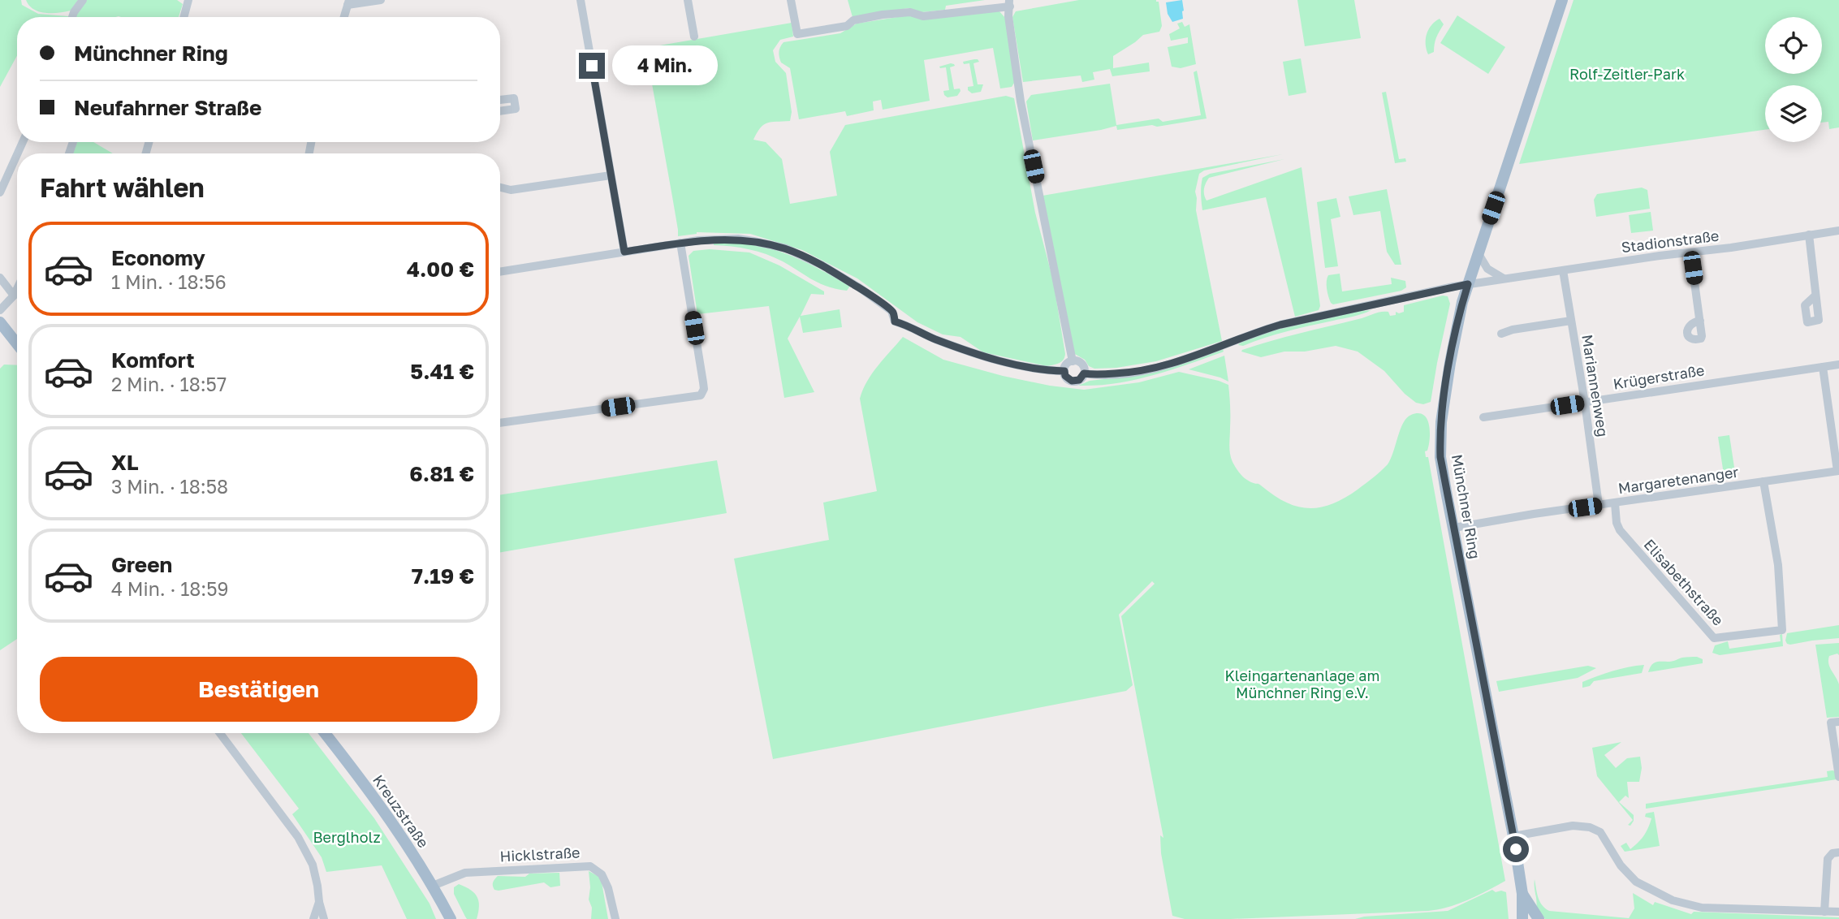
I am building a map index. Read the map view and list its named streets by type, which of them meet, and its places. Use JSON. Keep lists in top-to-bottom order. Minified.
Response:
{"streets":{"main road":["Münchner Ring","Kreuzstraße"],"street":["Stadionstraße","Krügerstraße","Mariannenweg","Margaretenanger","Elisabethstraße","Hicklstraße"]},"crossings":[["Stadionstraße","Mariannenweg"],["Stadionstraße","Münchner Ring"],["Krügerstraße","Mariannenweg"],["Mariannenweg","Margaretenanger"],["Margaretenanger","Münchner Ring"],["Margaretenanger","Elisabethstraße"],["Kreuzstraße","Hicklstraße"]],"parks":["Rolf-Zeitler-Park","Kleingartenanlage am Münchner Ring e.V.","Berglholz"],"page":{"banner":["Münchner Ring","Neufahrner Straße"],"bubble":"4 Min.","heading":"Fahrt wählen","list":[{"name":"Economy","note":"1 Min. · 18:56","value":"4.00 €"},{"name":"Komfort","note":"2 Min. · 18:57","value":"5.41 €"},{"name":"XL","note":"3 Min. · 18:58","value":"6.81 €"},{"name":"Green","note":"4 Min. · 18:59","value":"7.19 €"}],"buttons":"Bestätigen"}}
